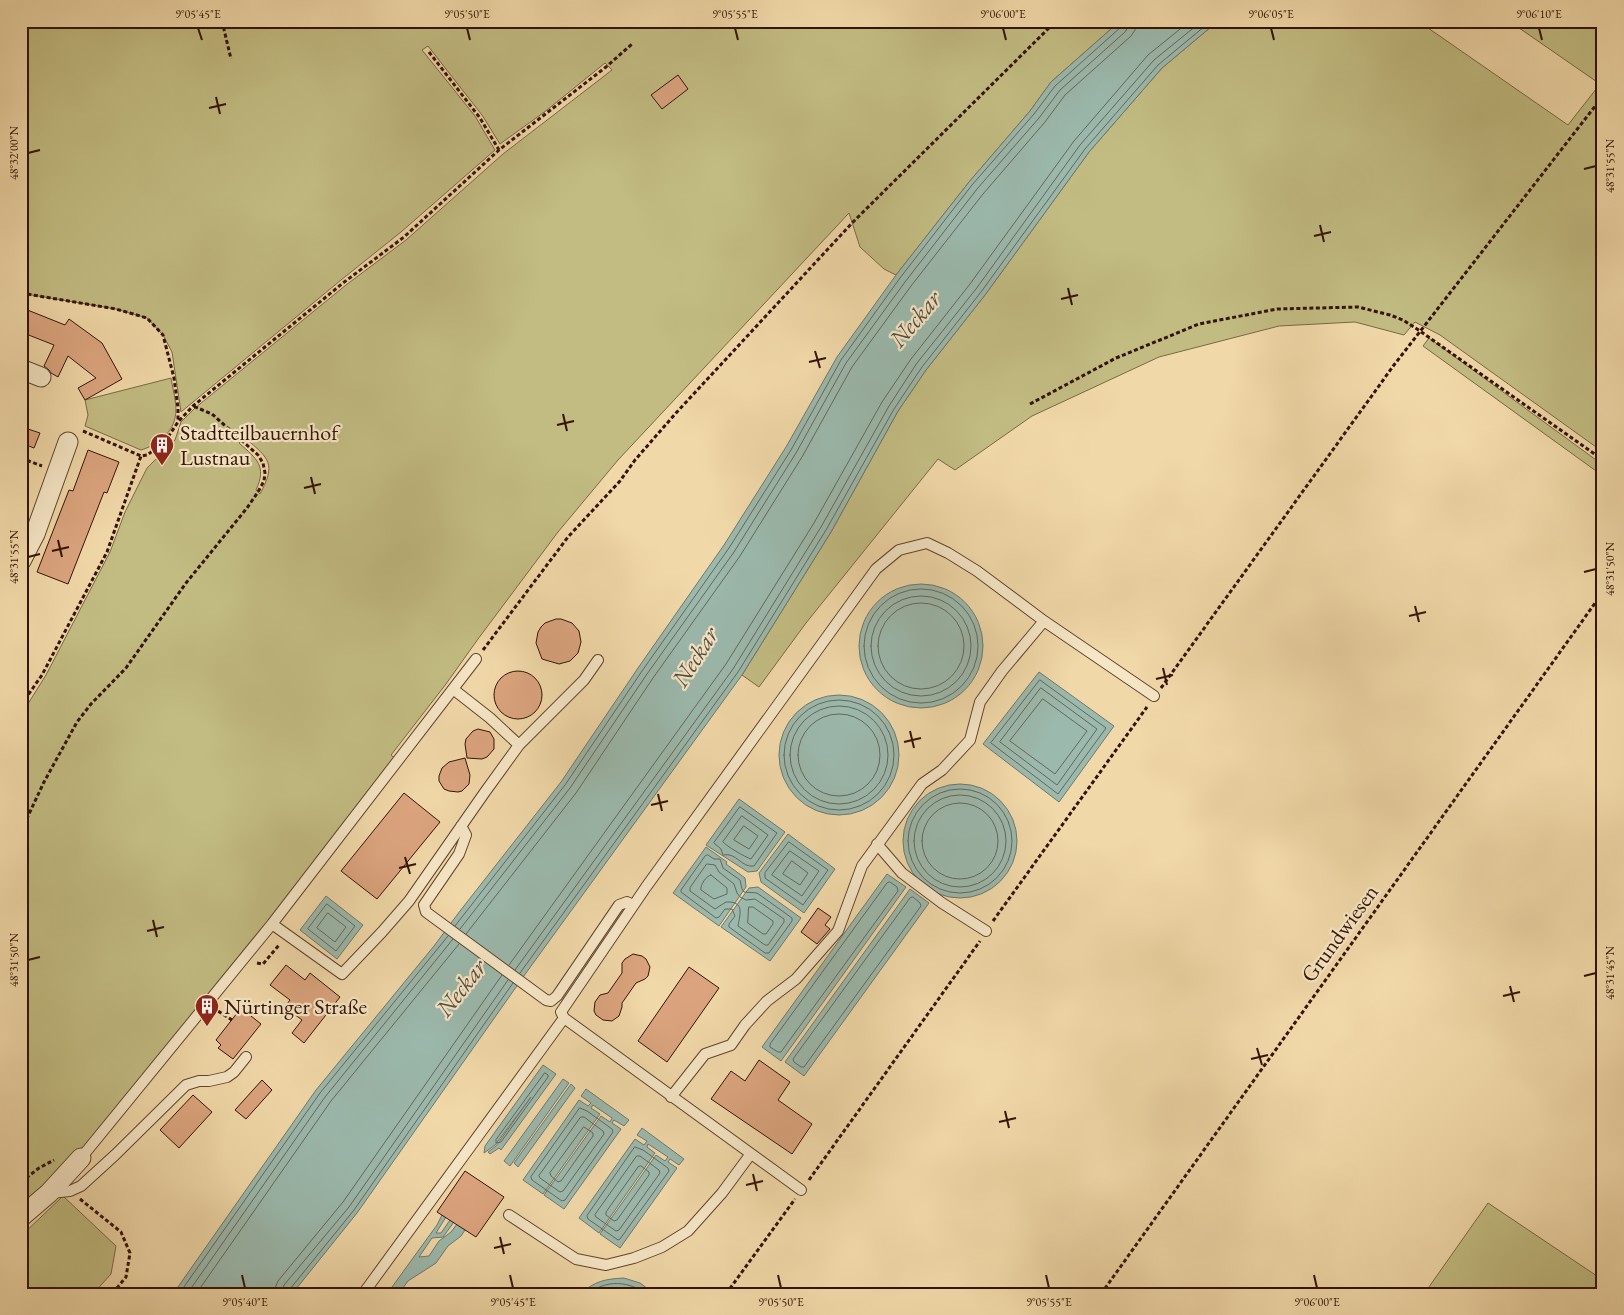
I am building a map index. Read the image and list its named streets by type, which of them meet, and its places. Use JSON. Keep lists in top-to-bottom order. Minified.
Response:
{"streets":{"path":["Grundwiesen"]},"water":["Neckar"],"places":{"building":["Stadtteilbauernhof Lustnau","Nürtinger Straße"]},"coordinates":["9°05'45\"E","9°05'50\"E","9°05'55\"E","9°06'00\"E","9°06'05\"E","9°06'10\"E","48°32'00\"N","48°31'55\"N","48°31'50\"N","48°31'45\"N","9°05'40\"E"]}
